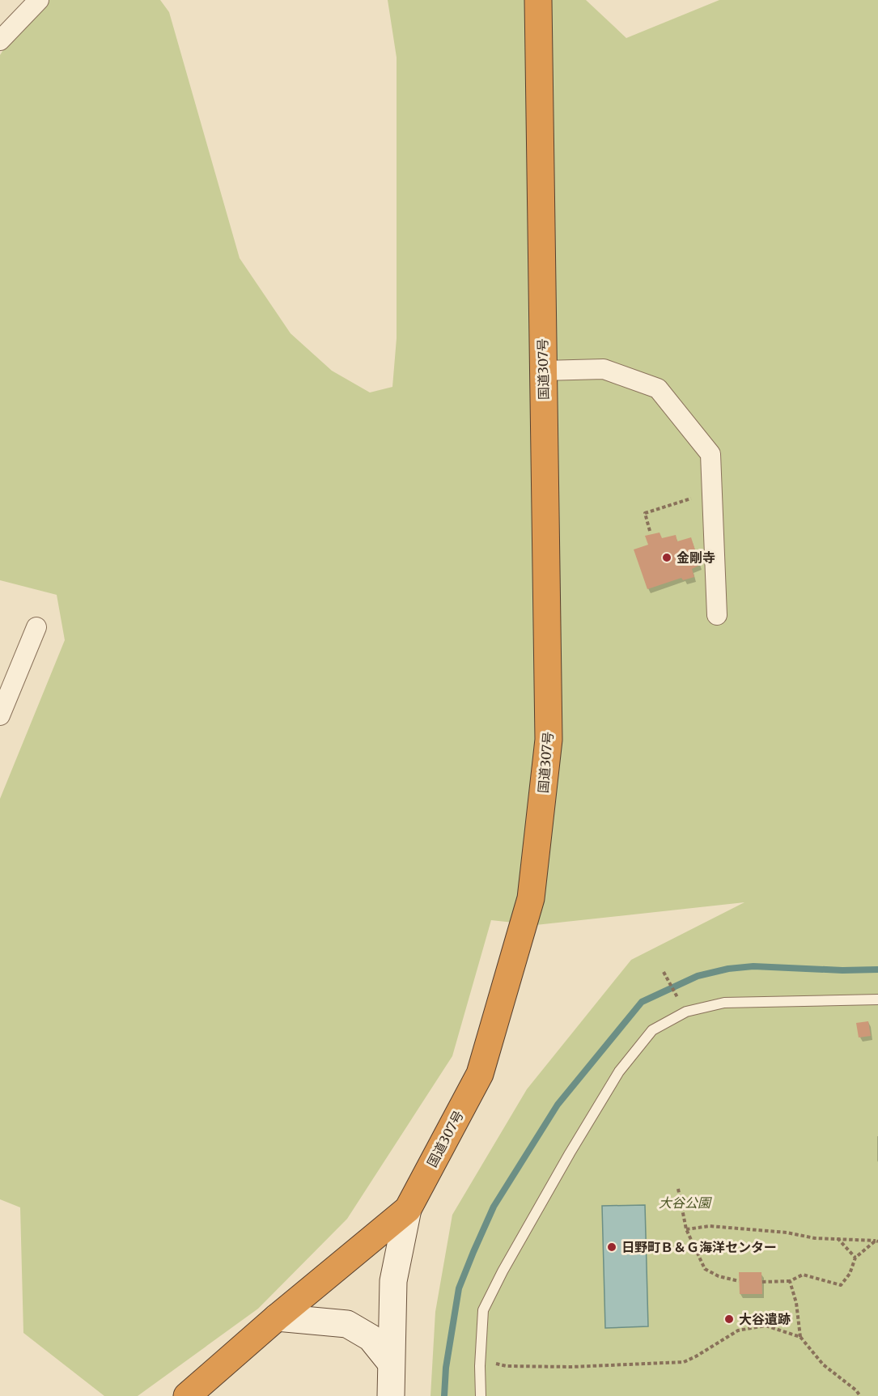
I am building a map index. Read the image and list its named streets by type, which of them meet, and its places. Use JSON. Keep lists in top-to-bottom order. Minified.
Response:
{"streets":{"highway":["国道307号"]},"parks":["大谷公園"],"places":["金剛寺","日野町Ｂ＆Ｇ海洋センター","大谷遺跡"]}
